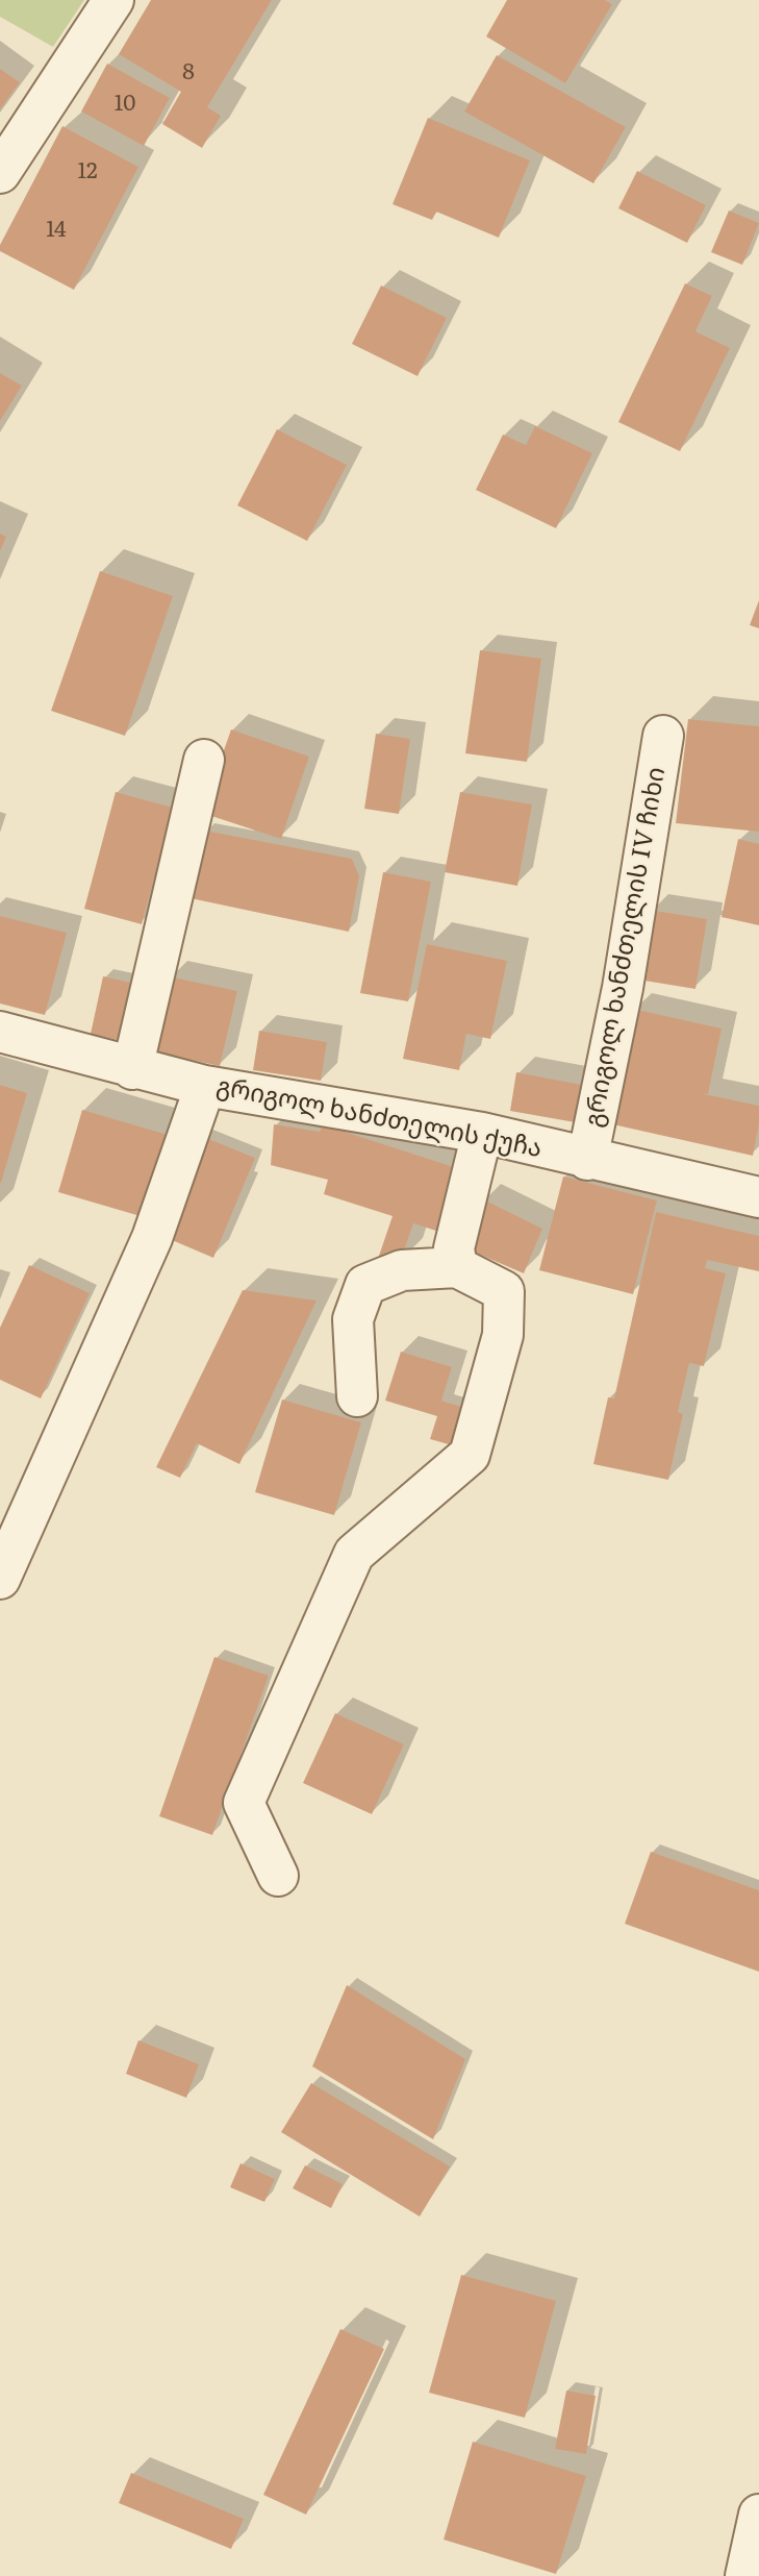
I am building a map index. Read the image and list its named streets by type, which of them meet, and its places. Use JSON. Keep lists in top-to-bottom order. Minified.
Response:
{"streets":{"street":["გრიგოლ ხანძთელის IV ჩიხი","გრიგოლ ხანძთელის ქუჩა"]},"crossings":[["გრიგოლ ხანძთელის IV ჩიხი","გრიგოლ ხანძთელის ქუჩა"]],"house_numbers":["8","10","12","14"]}
